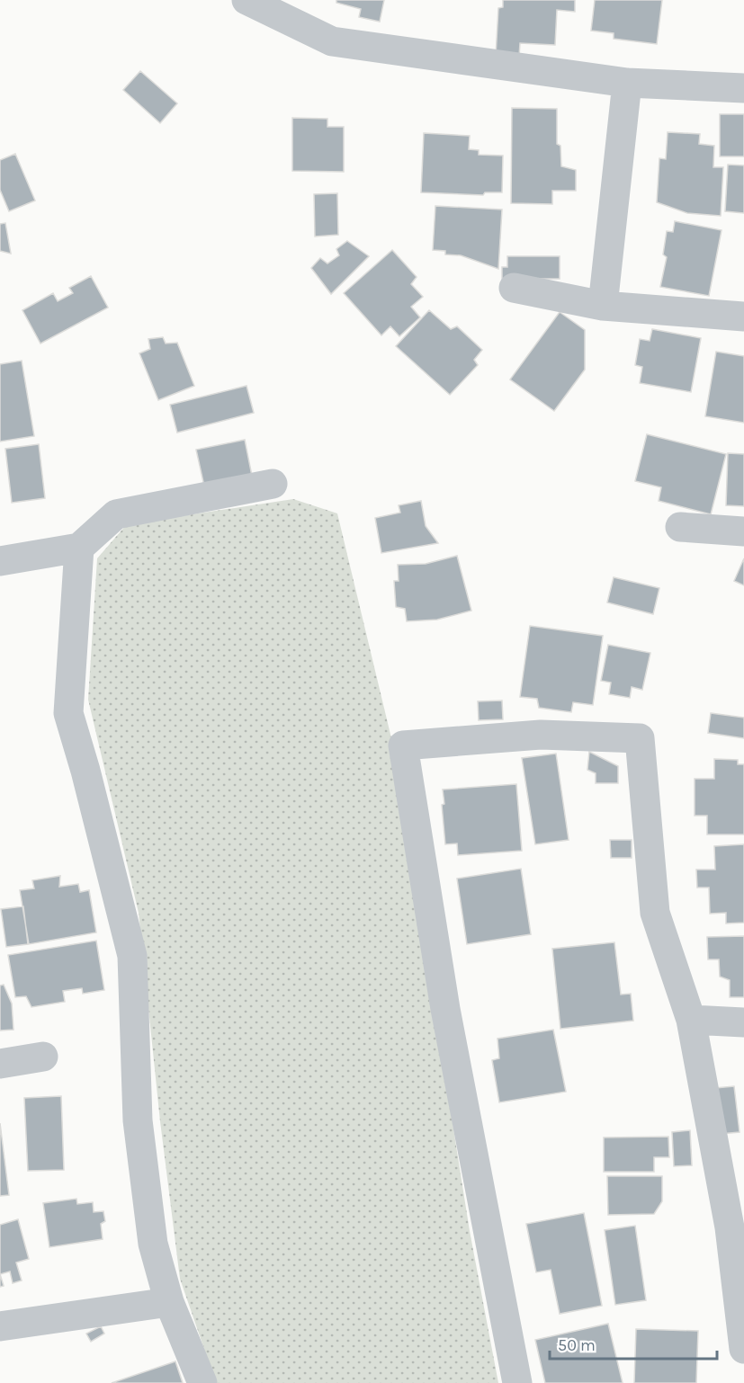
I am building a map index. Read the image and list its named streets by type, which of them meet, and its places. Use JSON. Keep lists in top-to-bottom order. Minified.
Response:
{"scale_bar":"50 m"}
